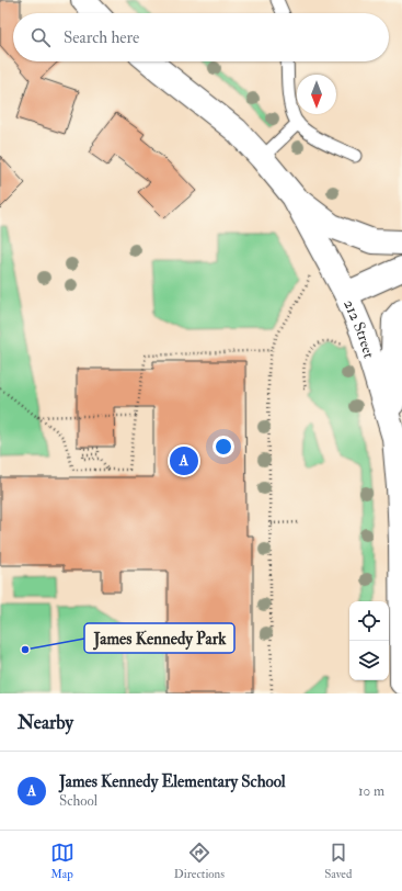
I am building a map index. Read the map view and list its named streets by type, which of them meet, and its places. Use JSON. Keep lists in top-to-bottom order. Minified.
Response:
{"streets":{"street":["212 Street"]},"places":["James Kennedy Park"],"north":"bottom","page":{"search":"Search here","pins":"A","heading":"Nearby","list":[{"mark":"A","name":"James Kennedy Elementary School","note":"School","value":"10 m"}],"nav":["Map","Directions","Saved"]}}
